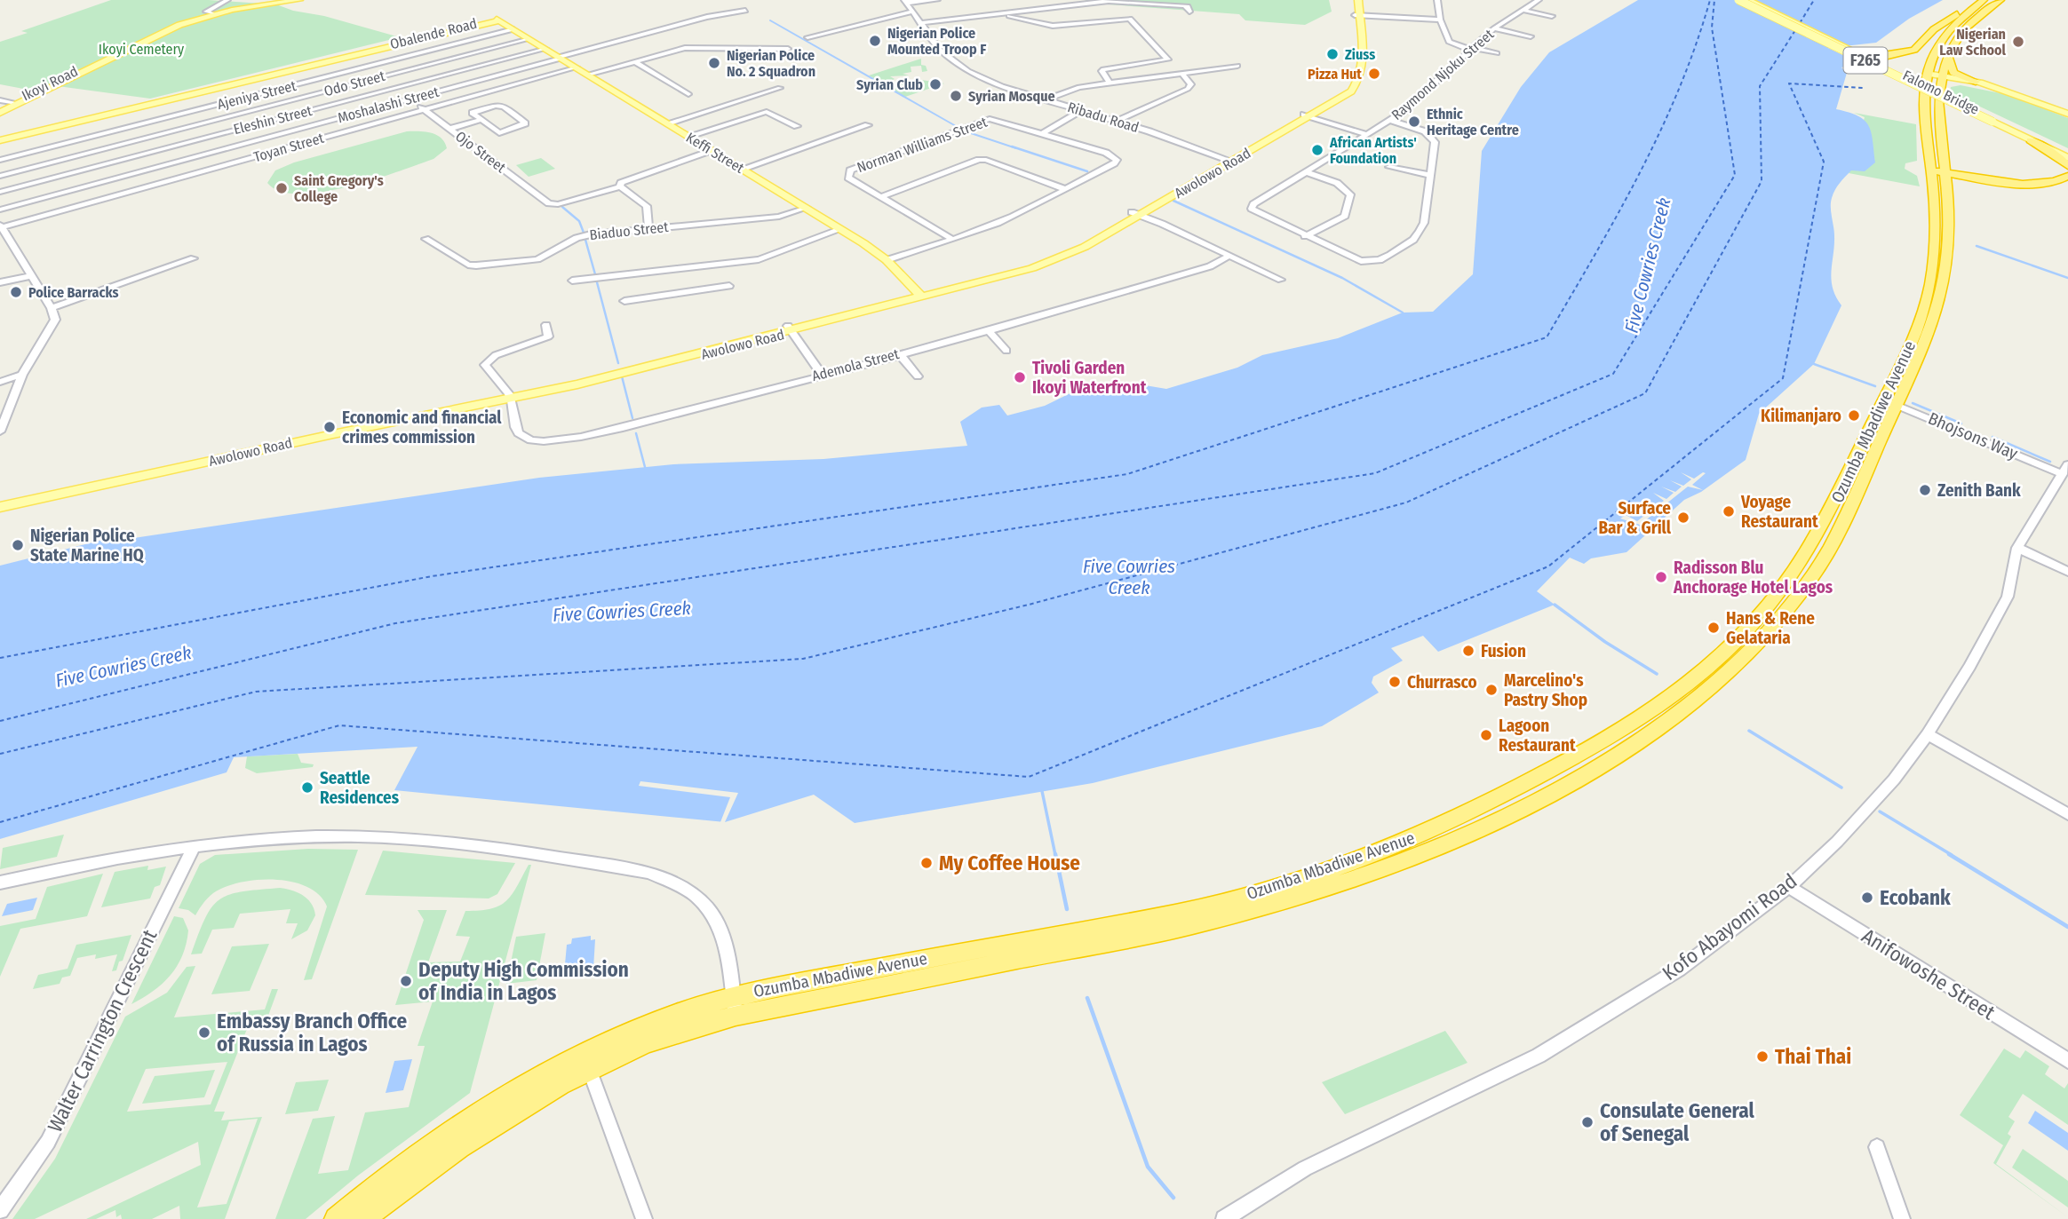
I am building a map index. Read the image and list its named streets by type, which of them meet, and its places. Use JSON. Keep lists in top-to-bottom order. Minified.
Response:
{"streets":{"highway":["Ozumba Mbadiwe Avenue"],"main road":["Obalende Road","F265","Ikoyi Road","Falomo Bridge","Keffi Street","Awolowo Road"],"street":["Raymond Njoku Street","Odo Street","Ajeniya Street","Moshalashi Street","Ribadu Road","Eleshin Street","Norman Williams Street","Toyan Street","Ojo Street","Biaduo Street","Ademola Street","Bhojsons Way","Kofo Abayomi Road","Anifowoshe Street","Walter Carrington Crescent"]},"crossings":[["Obalende Road","Ojo Street"],["Obalende Road","Keffi Street"],["F265","Falomo Bridge"],["Odo Street","Ojo Street"],["Odo Street","Keffi Street"],["Ajeniya Street","Ojo Street"],["Ajeniya Street","Keffi Street"],["Moshalashi Street","Ojo Street"],["Moshalashi Street","Keffi Street"],["Ribadu Road","Awolowo Road"],["Eleshin Street","Ojo Street"],["Eleshin Street","Keffi Street"],["Norman Williams Street","Keffi Street"],["Toyan Street","Ojo Street"],["Toyan Street","Keffi Street"],["Keffi Street","Awolowo Road"],["Keffi Street","Biaduo Street"],["Awolowo Road","Ademola Street"],["Ozumba Mbadiwe Avenue","Bhojsons Way"],["Bhojsons Way","Kofo Abayomi Road"],["Kofo Abayomi Road","Anifowoshe Street"]],"water":["Five Cowries Creek"],"parks":["Ikoyi Cemetery"],"places":["Nigerian Police Mounted Troop F","Nigerian Law School","Ziuss","Nigerian Police No. 2 Squadron","Pizza Hut","Syrian Club","Syrian Mosque","Ethnic Heritage Centre","African Artists' Foundation","Saint Gregory's College","Police Barracks","Tivoli Garden Ikoyi Waterfront","Kilimanjaro","Economic and financial crimes commission","Zenith Bank","Voyage Restaurant","Surface Bar & Grill","Nigerian Police State Marine HQ","Radisson Blu Anchorage Hotel Lagos","Hans & Rene Gelataria","Fusion","Churrasco","Marcelino's Pastry Shop","Lagoon Restaurant","Seattle Residences","My Coffee House","Ecobank","Deputy High Commission of India in Lagos","Embassy Branch Office of Russia in Lagos","Thai Thai","Consulate General of Senegal"]}
